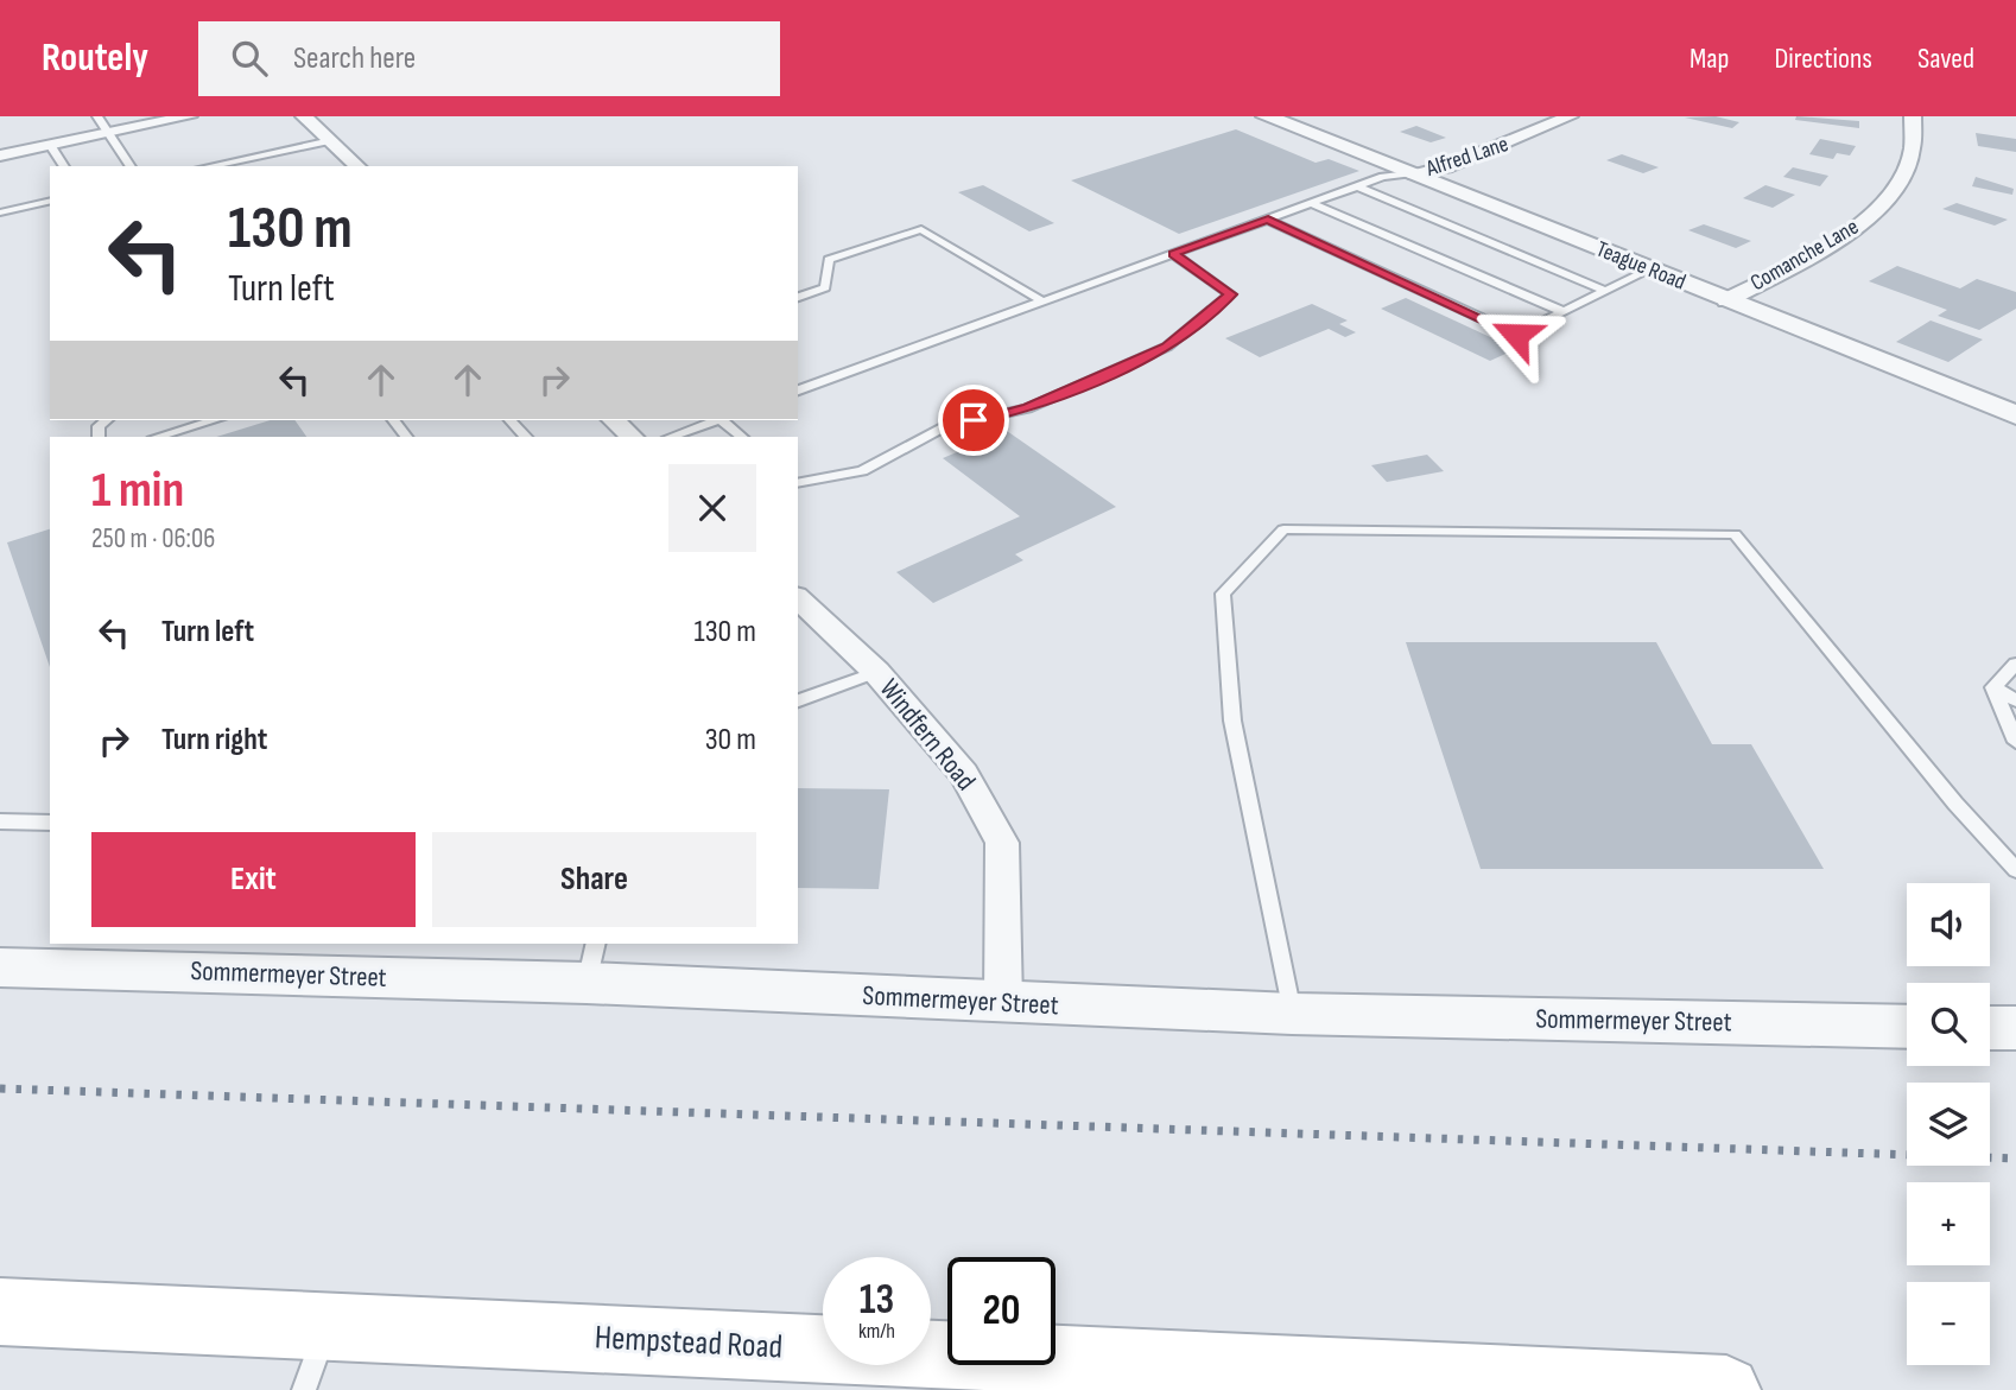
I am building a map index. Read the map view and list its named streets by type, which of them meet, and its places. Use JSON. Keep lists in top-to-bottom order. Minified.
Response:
{"streets":{"main road":["Hempstead Road"],"street":["Alfred Lane","Comanche Lane","Teague Road","Windfern Road","Sommermeyer Street"]},"crossings":[["Alfred Lane","Teague Road"],["Comanche Lane","Teague Road"],["Windfern Road","Sommermeyer Street"]],"page":{"header":"Routely","search":"Search here","nav":["Map","Directions","Saved"],"turn":["130 m","Turn left"],"heading":["1 min","250 m · 06:06"],"list":[{"name":"Turn left","value":"130 m"},{"name":"Turn right","value":"30 m"}],"buttons":["Exit","Share"],"map_buttons":["+","−"],"speed":"13 km/h","limit":"20"}}
